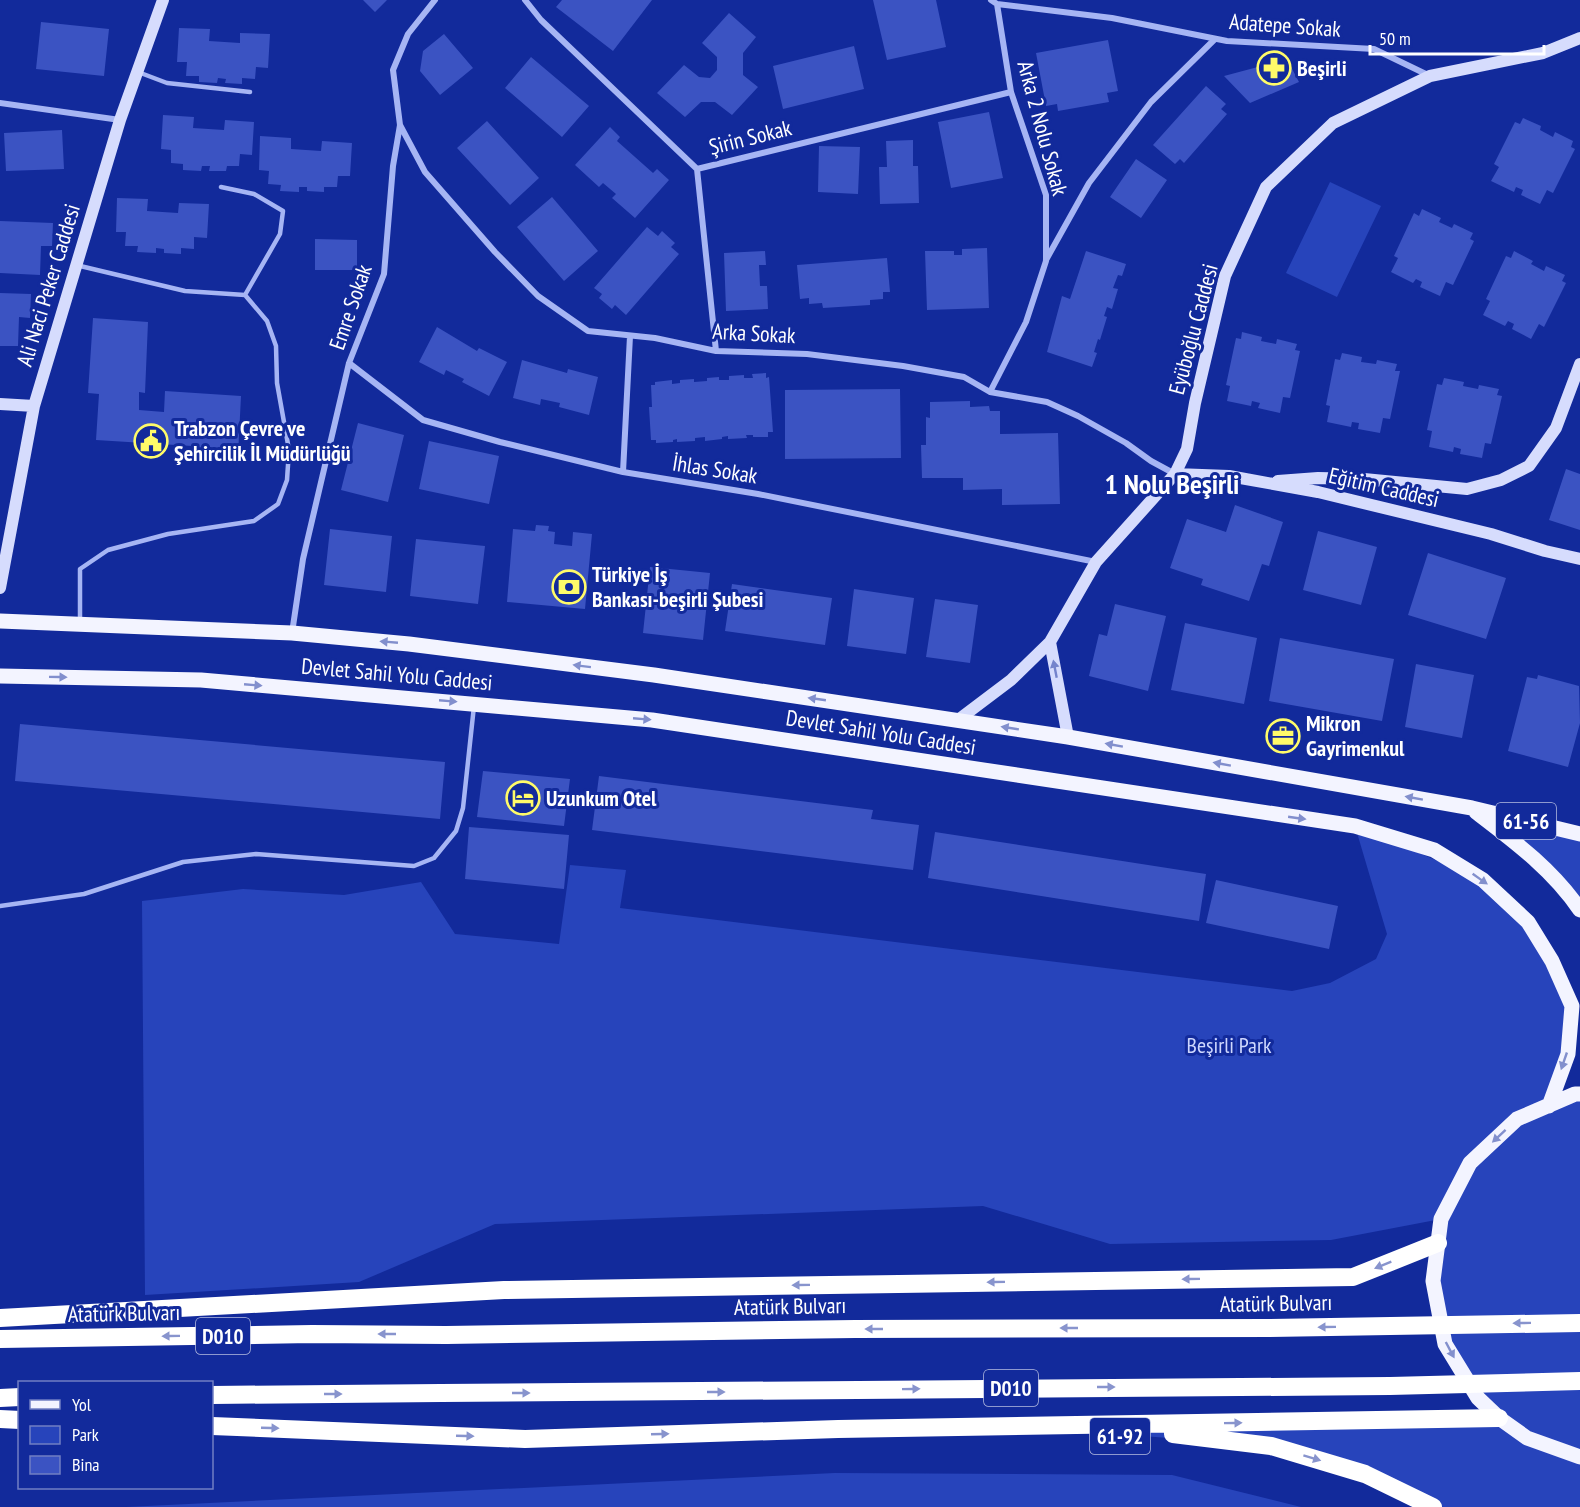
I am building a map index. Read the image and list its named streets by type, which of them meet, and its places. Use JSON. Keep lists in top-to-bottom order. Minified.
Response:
{"streets":{"highway":["Atatürk Bulvarı","D010","61-92"],"main road":["Devlet Sahil Yolu Caddesi","61-56"],"street":["Adatepe Sokak","Arka 2 Nolu Sokak","Şirin Sokak","Ali Naci Peker Caddesi","Emre Sokak","Eyüboğlu Caddesi","Arka Sokak","İhlas Sokak","Eğitim Caddesi"]},"crossings":[["Adatepe Sokak","Arka 2 Nolu Sokak"],["Adatepe Sokak","Eyüboğlu Caddesi"],["Arka 2 Nolu Sokak","Şirin Sokak"],["Arka 2 Nolu Sokak","Arka Sokak"],["Emre Sokak","Arka Sokak"],["Emre Sokak","İhlas Sokak"],["Emre Sokak","Devlet Sahil Yolu Caddesi"],["Eyüboğlu Caddesi","Arka Sokak"],["Eyüboğlu Caddesi","İhlas Sokak"],["Eyüboğlu Caddesi","Eğitim Caddesi"],["Eyüboğlu Caddesi","Devlet Sahil Yolu Caddesi"],["Arka Sokak","Eğitim Caddesi"]],"districts":["1 Nolu Beşirli"],"parks":["Beşirli Park"],"places":{"pharmacy":["Beşirli"],"public building":["Trabzon Çevre ve Şehircilik İl Müdürlüğü"],"bank":["Türkiye İş Bankası-beşirli Şubesi"],"office":["Mikron Gayrimenkul"],"hotel":["Uzunkum Otel"]},"legend":["Yol","Park","Bina"],"scale_bar":"50 m"}
